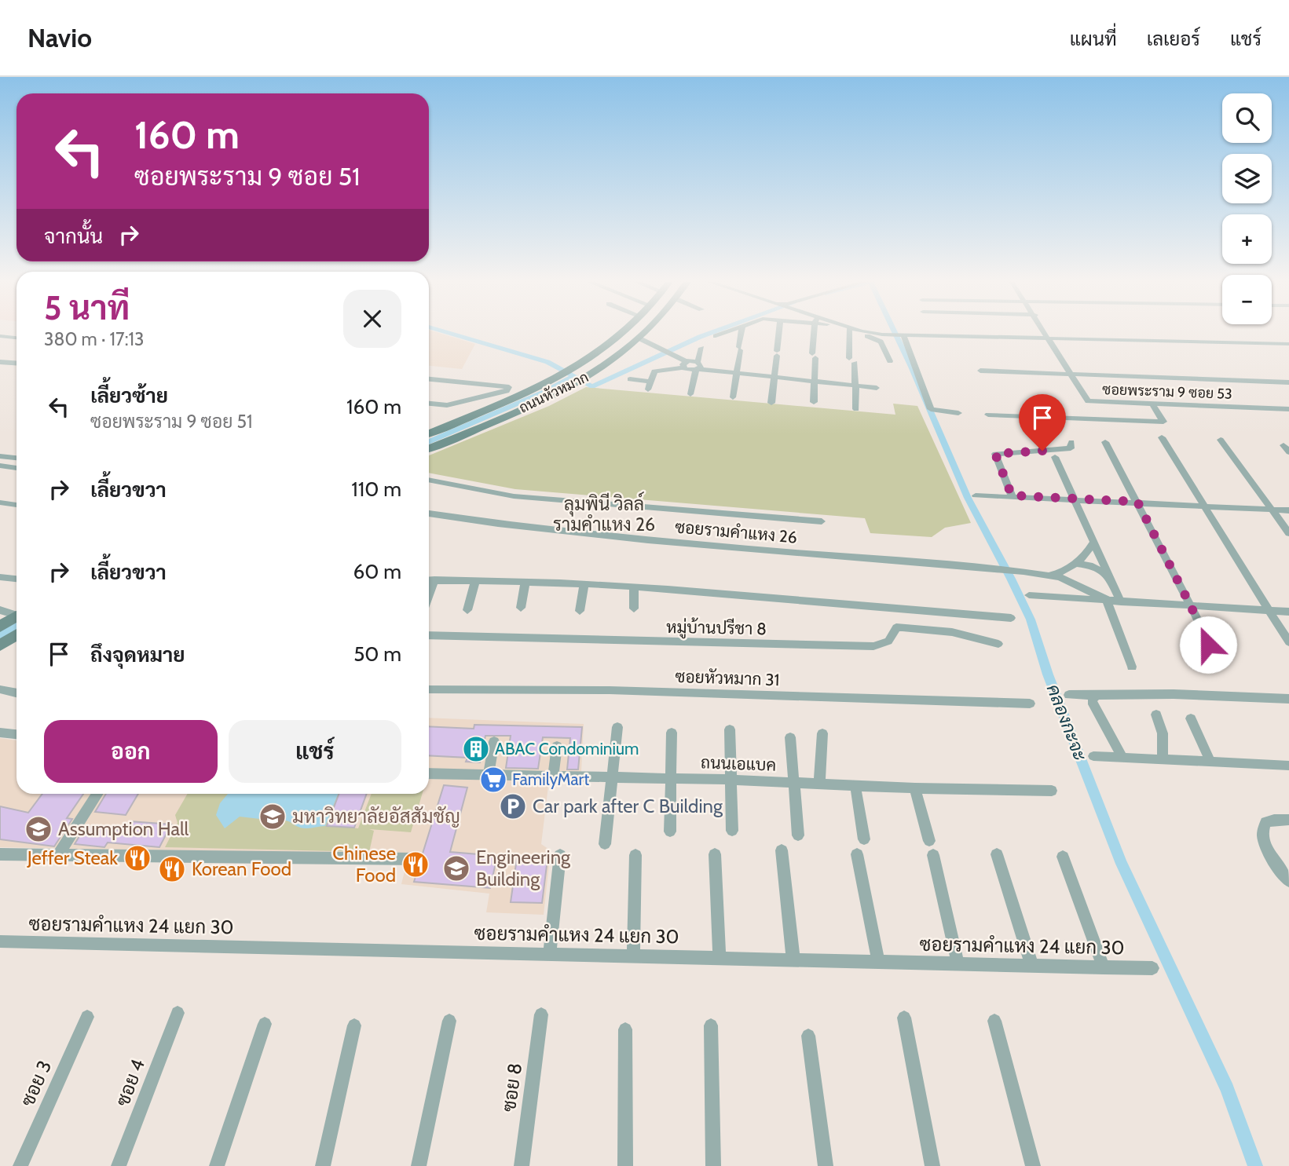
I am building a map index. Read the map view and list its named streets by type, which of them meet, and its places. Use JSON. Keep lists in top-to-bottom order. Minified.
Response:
{"streets":{"main road":["ถนนหัวหมาก"],"street":["ซอยพระราม 9 ซอย 53","ซอยรามคำแหง 26","หมู่บ้านปรีชา 8","ซอยหัวหมาก 31","ถนนเอแบค","ซอยรามคำแหง 24 แยก 30","ซอย 4","ซอย 3","ซอย 8"]},"districts":["ลุมพินี วิลล์ รามคำแหง 26"],"water":["คลองกะจะ"],"places":{"building":["ABAC Condominium"],"supermarket":["FamilyMart"],"parking":["Car park after C Building"],"school or university":["มหาวิทยาลัยอัสสัมชัญ","Assumption Hall","Engineering Building"],"restaurant":["Jeffer Steak","Chinese Food","Korean Food"]},"page":{"header":"Navio","nav":["แผนที่","เลเยอร์","แชร์"],"map_buttons":["+","−"],"turn":["160 m","ซอยพระราม 9 ซอย 51"],"then":"จากนั้น","heading":["5 นาที","380 m · 17:13"],"list":[{"name":"เลี้ยวซ้าย","note":"ซอยพระราม 9 ซอย 51","value":"160 m"},{"name":"เลี้ยวขวา","value":"110 m"},{"name":"เลี้ยวขวา","value":"60 m"},{"name":"ถึงจุดหมาย","value":"50 m"}],"buttons":["ออก","แชร์"]}}
